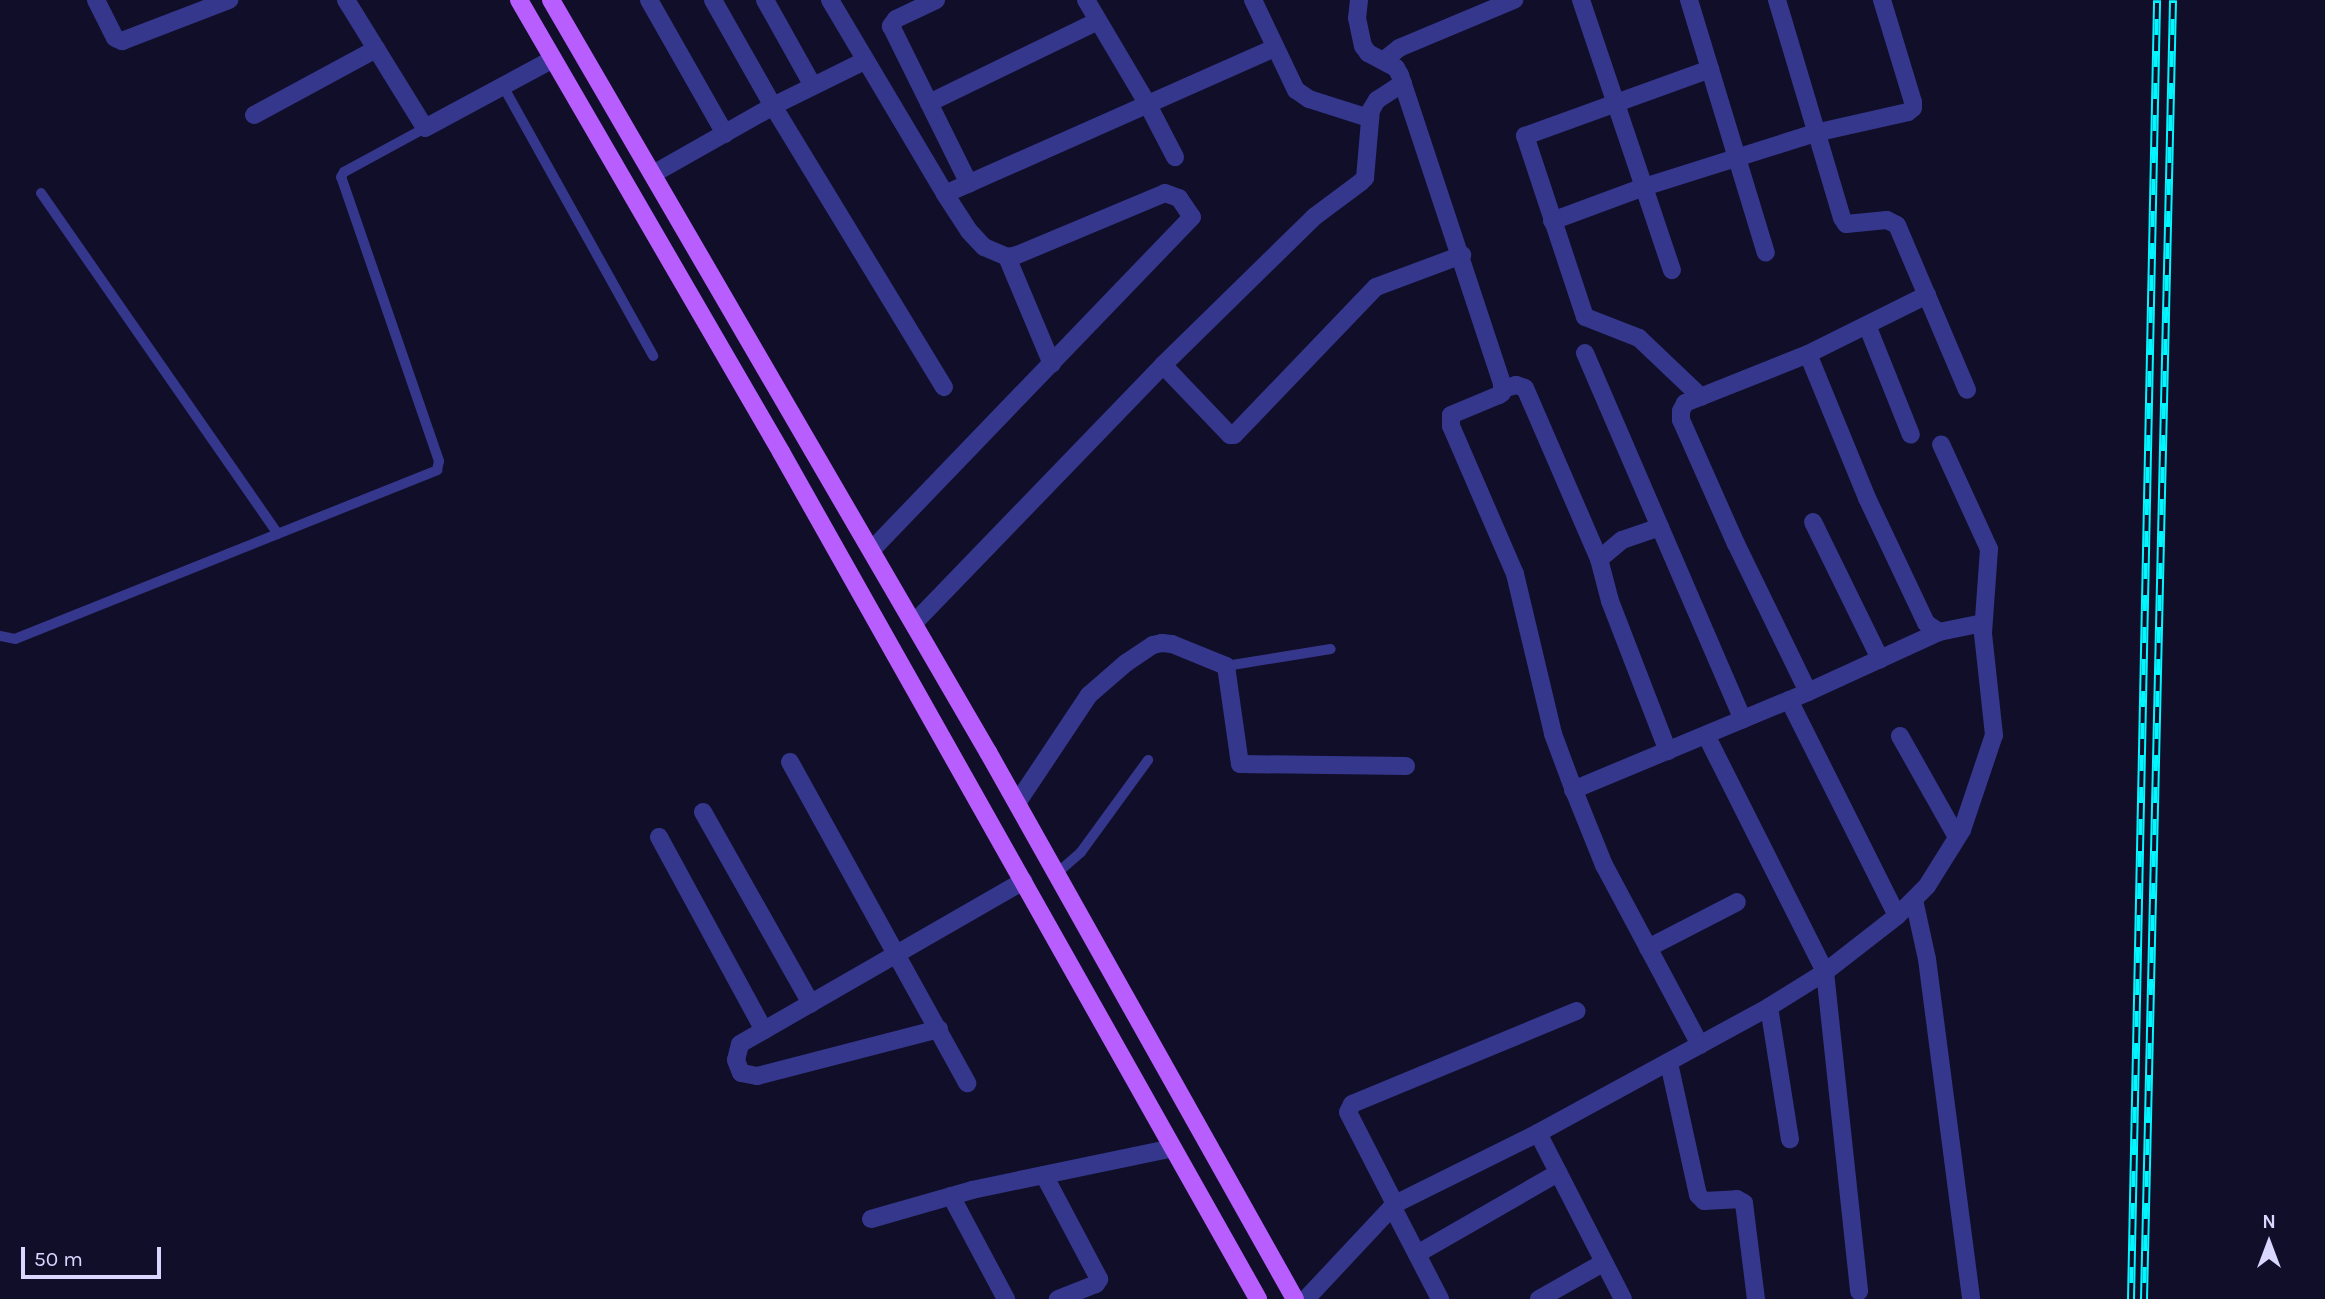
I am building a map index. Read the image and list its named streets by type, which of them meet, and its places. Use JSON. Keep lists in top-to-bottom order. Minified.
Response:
{"scale_bar":"50 m","north":"top"}
